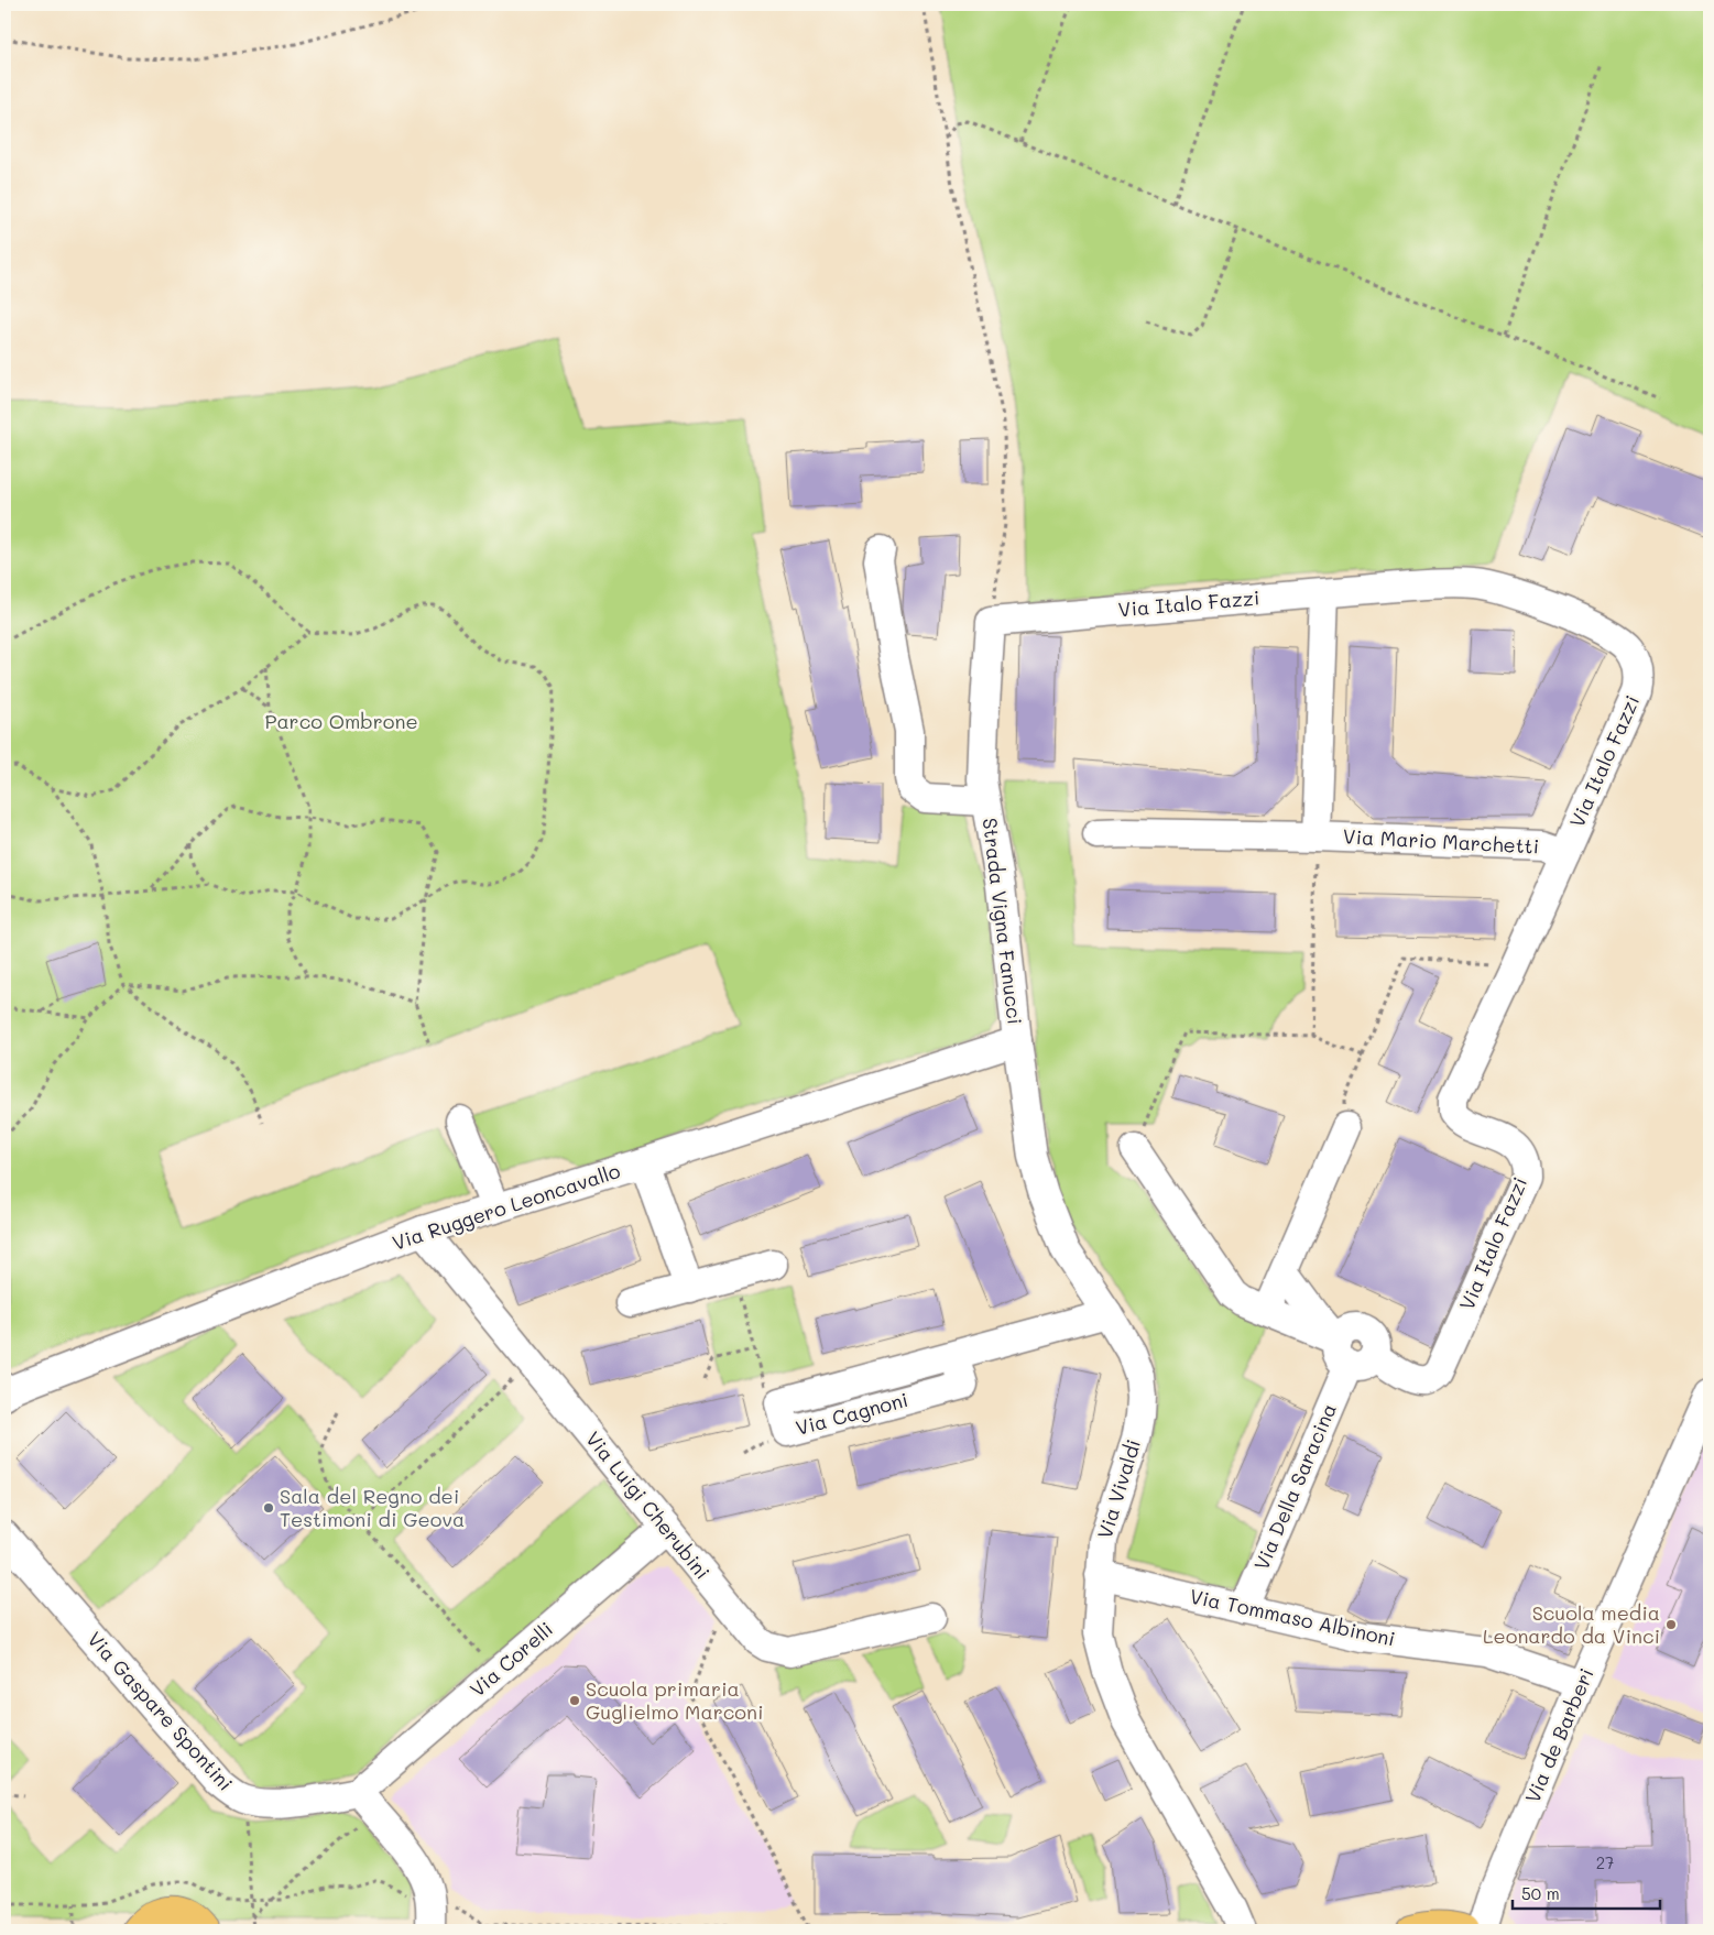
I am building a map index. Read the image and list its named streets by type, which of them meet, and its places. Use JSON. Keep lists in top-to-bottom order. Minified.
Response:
{"streets":{"street":["Via Italo Fazzi","Via Mario Marchetti","Strada Vigna Fanucci","Via Ruggero Leoncavallo","Via Cagnoni","Via Della Saracina","Via Vivaldi","Via Luigi Cherubini","Via Tommaso Albinoni","Via Corelli","Via Gaspare Spontini","Via de Barberi"]},"crossings":[["Via Italo Fazzi","Via Mario Marchetti"],["Via Italo Fazzi","Strada Vigna Fanucci"],["Via Italo Fazzi","Via Della Saracina"],["Strada Vigna Fanucci","Via Ruggero Leoncavallo"],["Strada Vigna Fanucci","Via Vivaldi"],["Via Ruggero Leoncavallo","Via Vivaldi"],["Via Ruggero Leoncavallo","Via Luigi Cherubini"],["Via Cagnoni","Via Vivaldi"],["Via Della Saracina","Via Tommaso Albinoni"],["Via Vivaldi","Via Tommaso Albinoni"],["Via Luigi Cherubini","Via Corelli"],["Via Tommaso Albinoni","Via de Barberi"],["Via Corelli","Via Gaspare Spontini"]],"parks":["Parco Ombrone"],"places":["Sala del Regno dei Testimoni di Geova","Scuola media Leonardo da Vinci","Scuola primaria Guglielmo Marconi"],"house_numbers":["27"],"scale_bar":"50 m"}
